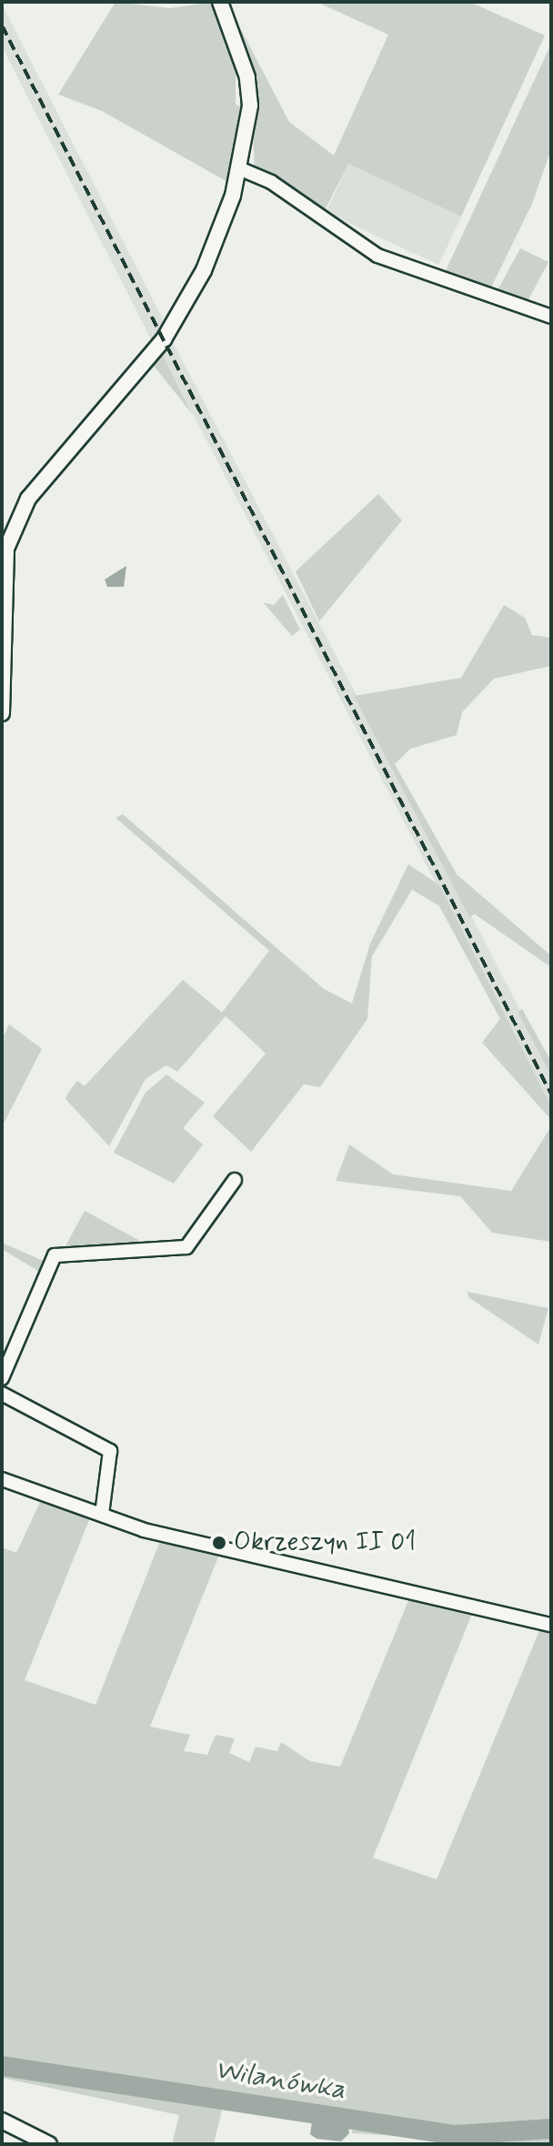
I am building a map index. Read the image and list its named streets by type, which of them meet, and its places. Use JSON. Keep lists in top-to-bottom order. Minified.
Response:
{"water":["Wilanówka"],"places":["Okrzeszyn II 01"]}
